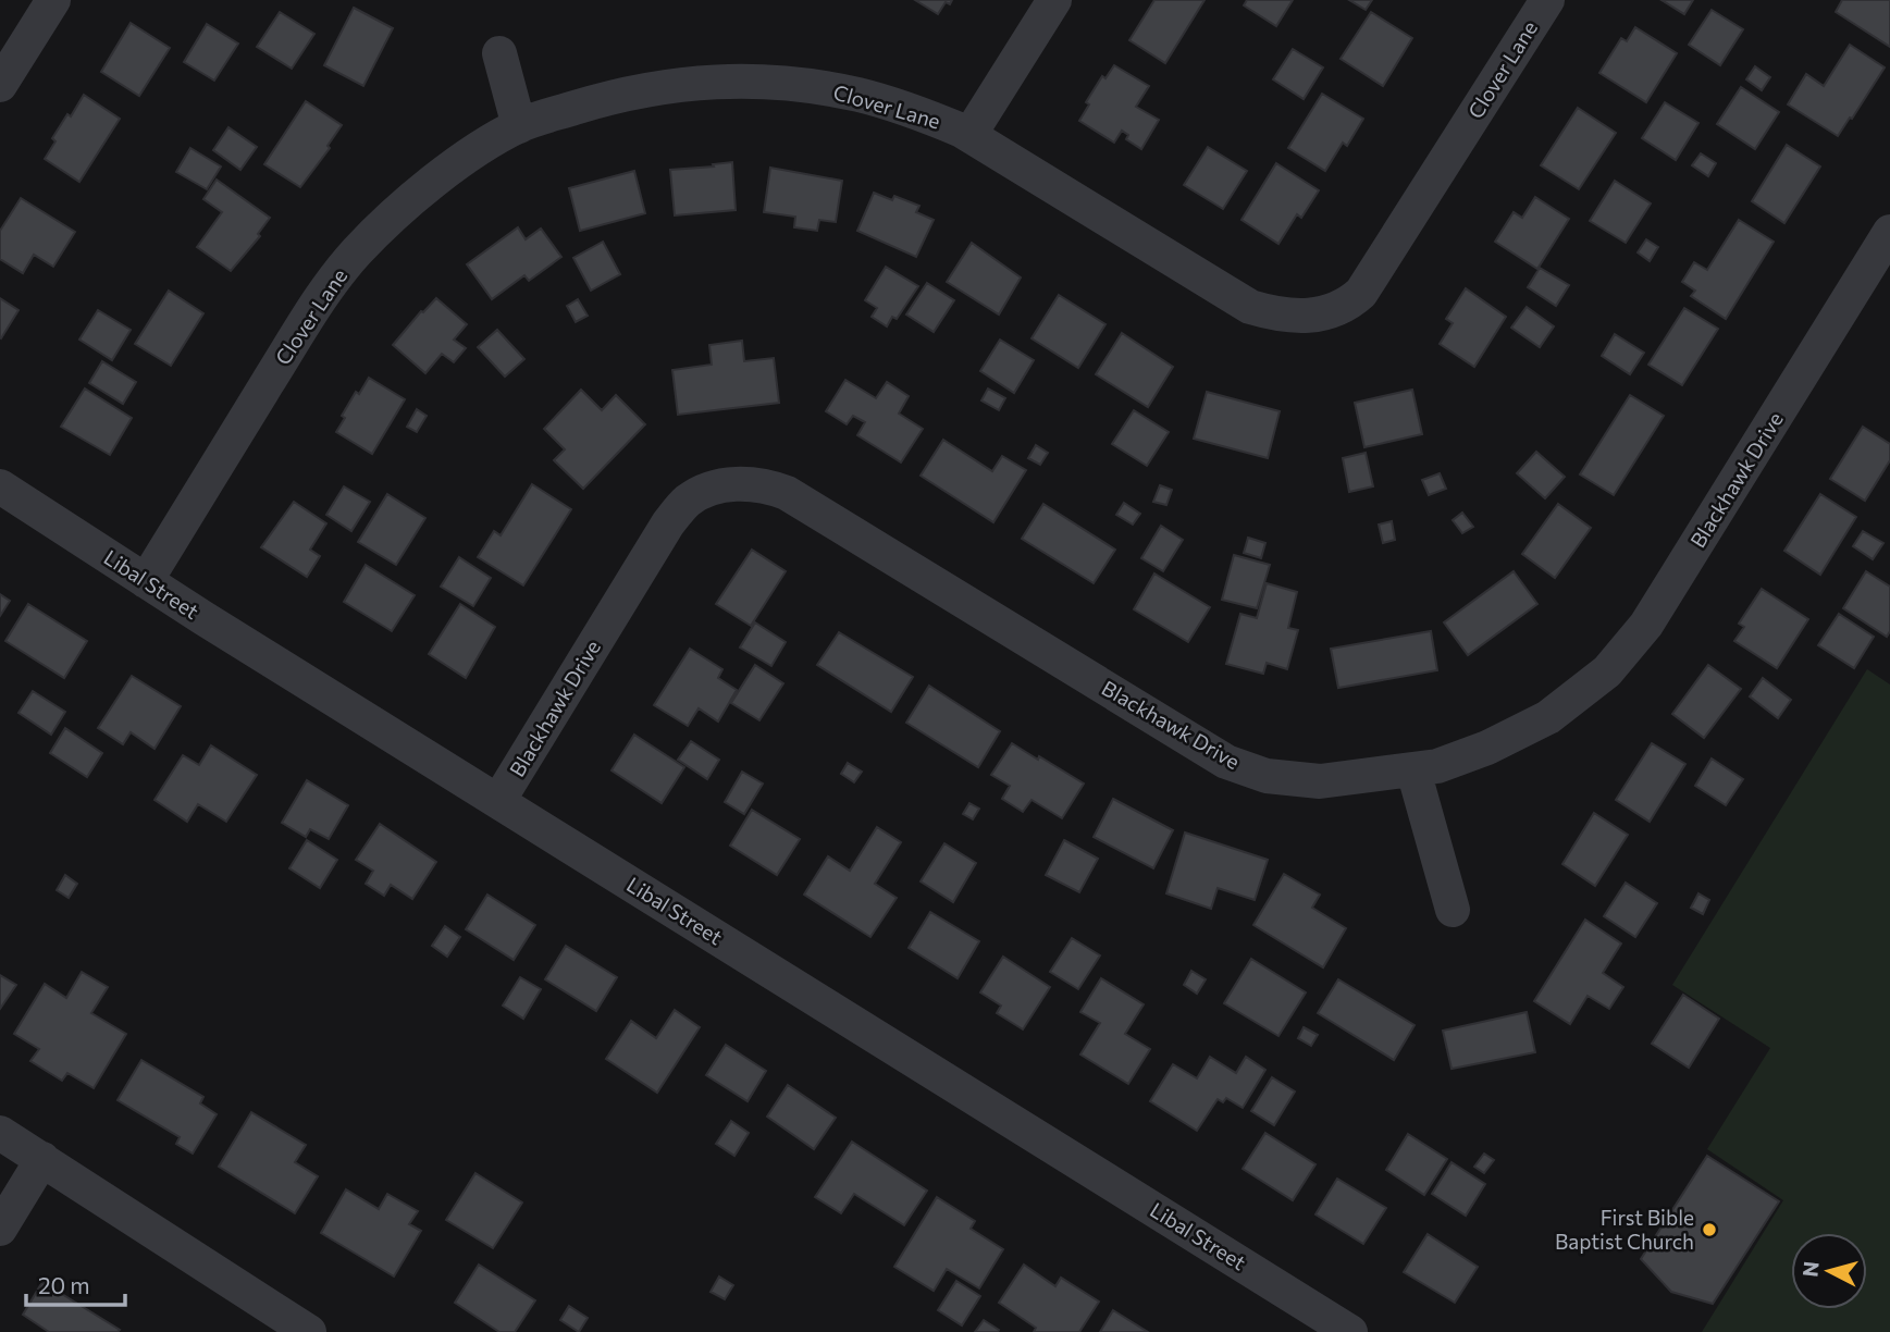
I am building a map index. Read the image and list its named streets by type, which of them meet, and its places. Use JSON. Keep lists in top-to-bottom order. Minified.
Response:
{"streets":{"street":["Clover Lane","Blackhawk Drive","Libal Street"]},"crossings":[["Clover Lane","Libal Street"],["Blackhawk Drive","Libal Street"]],"places":["First Bible Baptist Church"],"scale_bar":"20 m","north":"left"}
